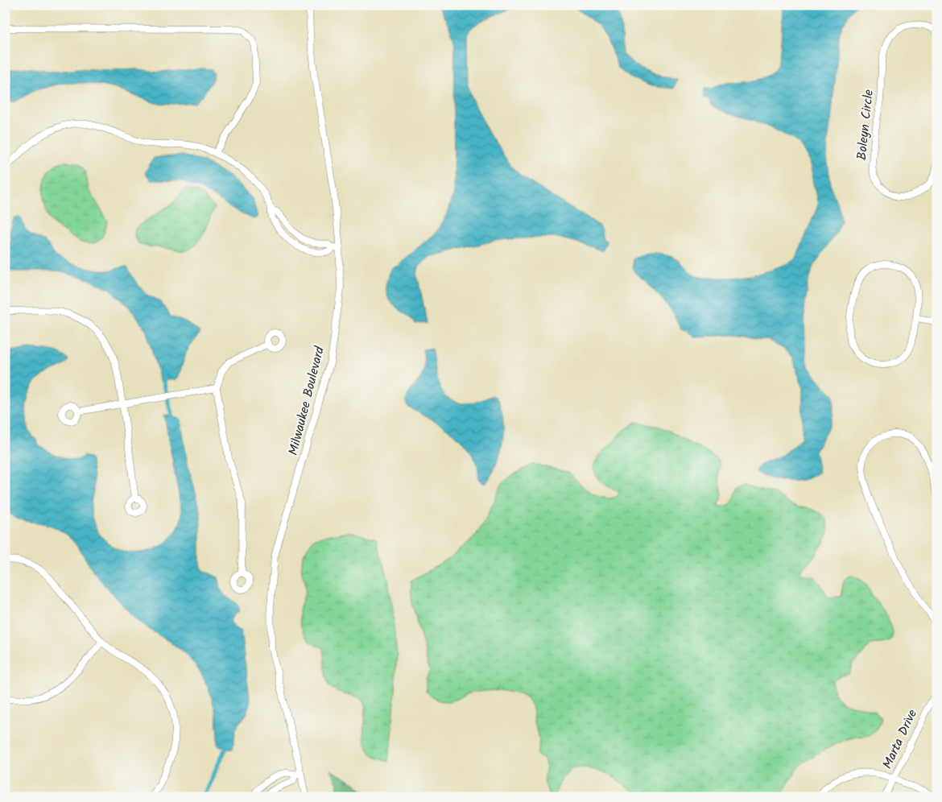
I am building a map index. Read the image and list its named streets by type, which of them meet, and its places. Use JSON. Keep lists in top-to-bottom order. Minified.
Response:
{"streets":{"street":["Boleyn Circle","Milwaukee Boulevard","Marta Drive"]}}
